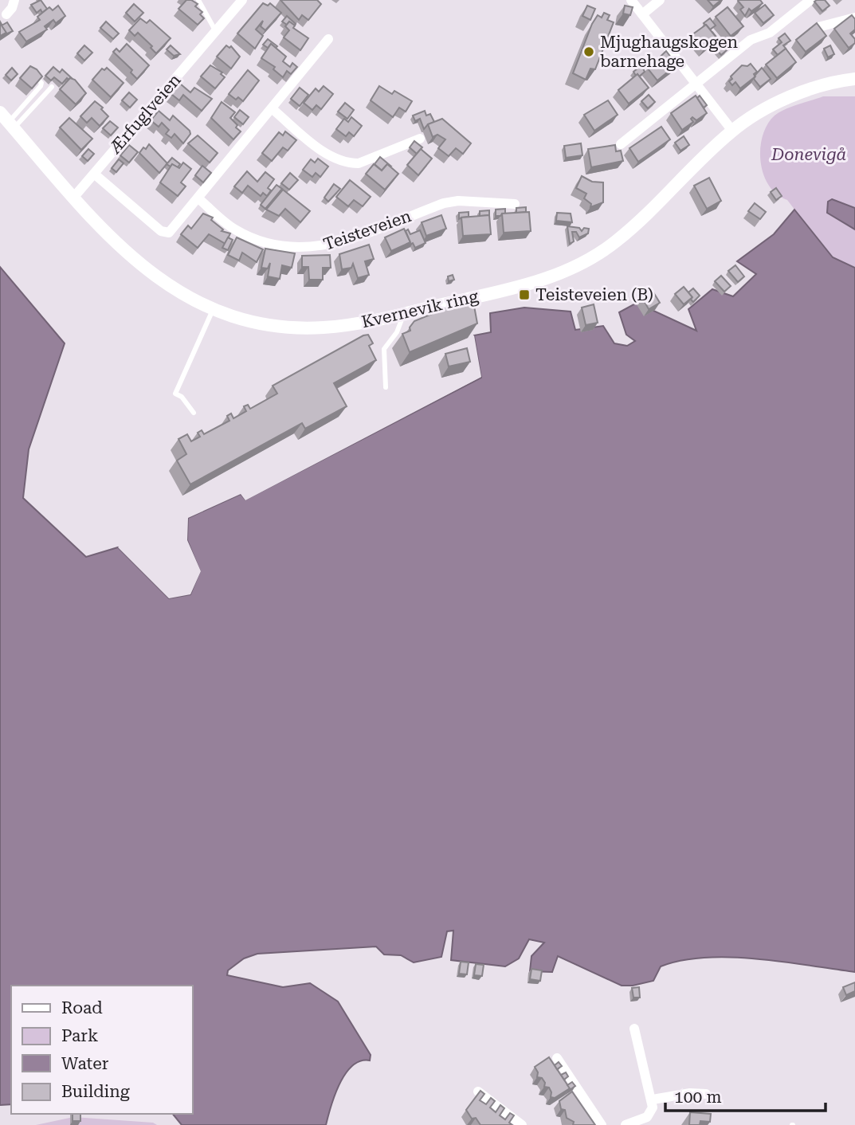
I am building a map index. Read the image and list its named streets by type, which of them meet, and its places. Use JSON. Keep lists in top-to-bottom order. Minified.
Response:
{"streets":{"main road":["Kvernevik ring"],"street":["Ærfuglveien","Teisteveien"]},"crossings":[["Ærfuglveien","Kvernevik ring"]],"parks":["Donevigå"],"places":{"other":["Mjughaugskogen barnehage"],"transit":["Teisteveien (B)"]},"legend":["Road","Park","Water","Building"],"scale_bar":"100 m"}
